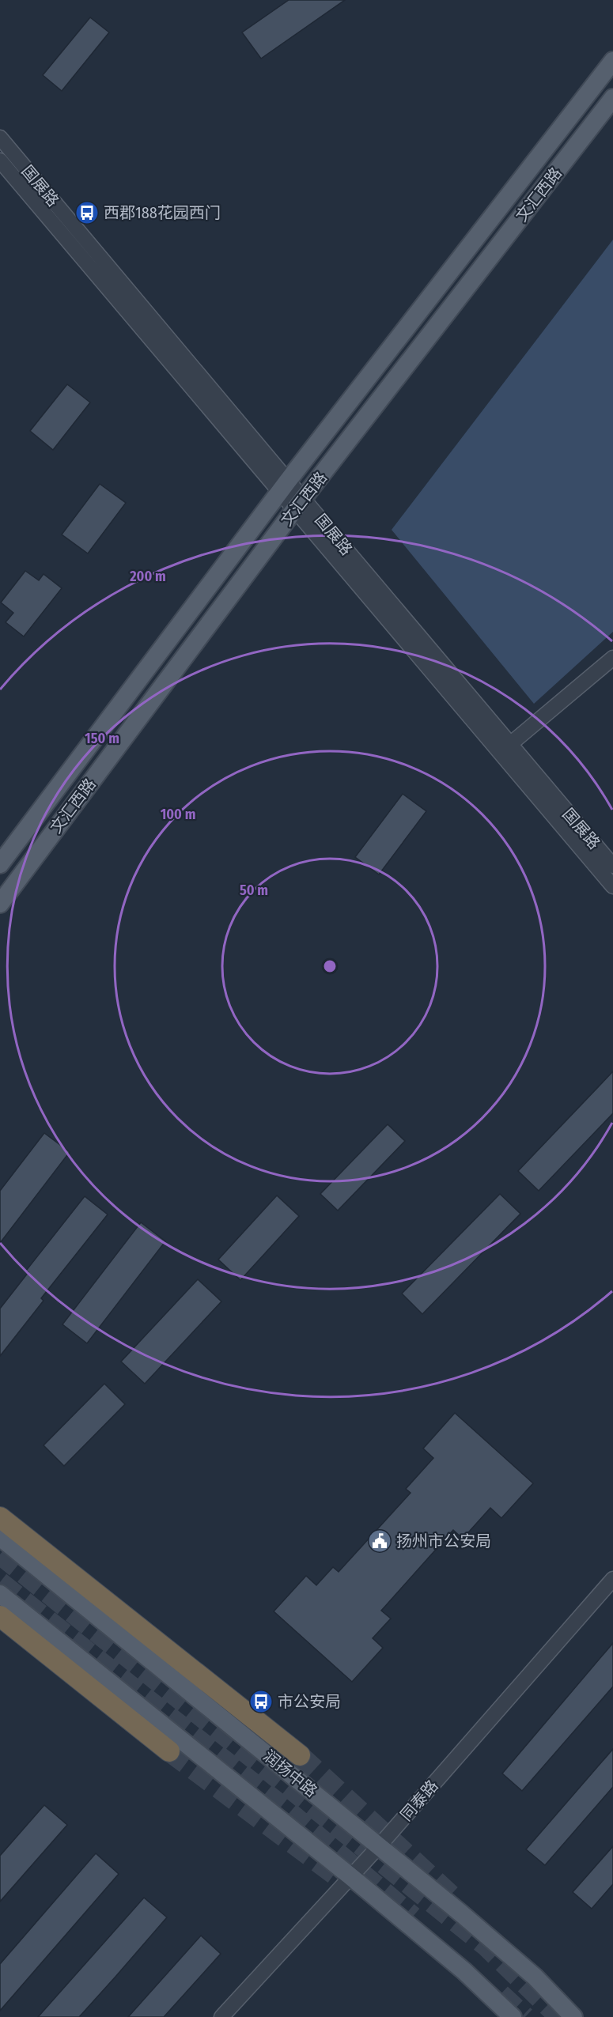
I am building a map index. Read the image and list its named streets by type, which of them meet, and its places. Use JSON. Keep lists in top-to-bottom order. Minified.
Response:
{"streets":{"main road":["文汇西路","润扬中路"],"street":["国展路","同泰路"]},"crossings":[["国展路","文汇西路"],["润扬中路","同泰路"]],"places":{"bus stop":["西郡188花园西门","市公安局"],"public building":["扬州市公安局"]},"rings":["200 m","150 m","100 m","50 m"]}
